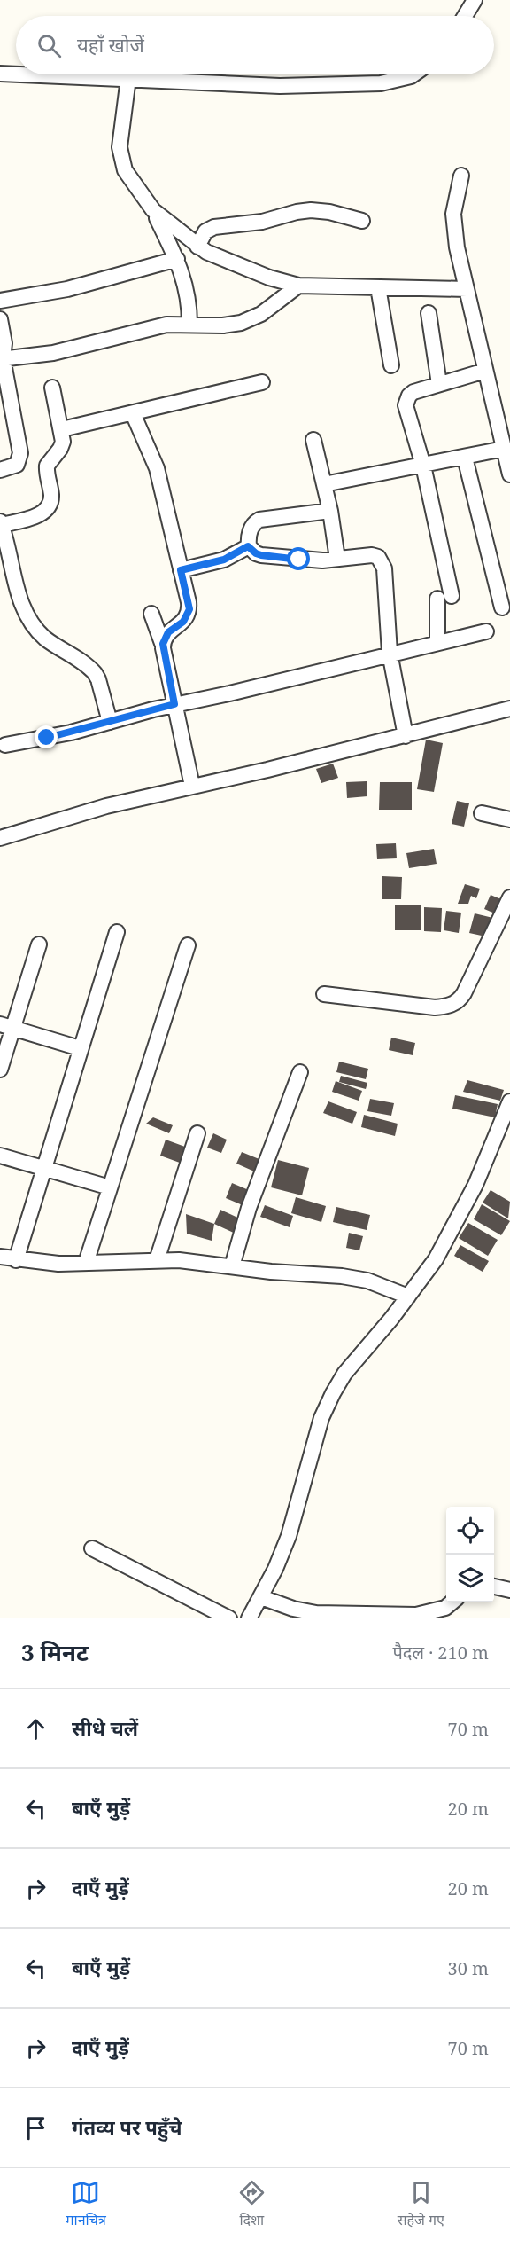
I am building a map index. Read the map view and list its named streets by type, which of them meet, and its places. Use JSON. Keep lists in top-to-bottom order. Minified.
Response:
{"page":{"search":"यहाँ खोजें","heading":["3 मिनट","पैदल · 210 m"],"list":[["सीधे चलें","70 m"],["बाएँ मुड़ें","20 m"],["दाएँ मुड़ें","20 m"],["बाएँ मुड़ें","30 m"],["दाएँ मुड़ें","70 m"],"गंतव्य पर पहुँचे"],"nav":["मानचित्र","दिशा","सहेजे गए"]}}
